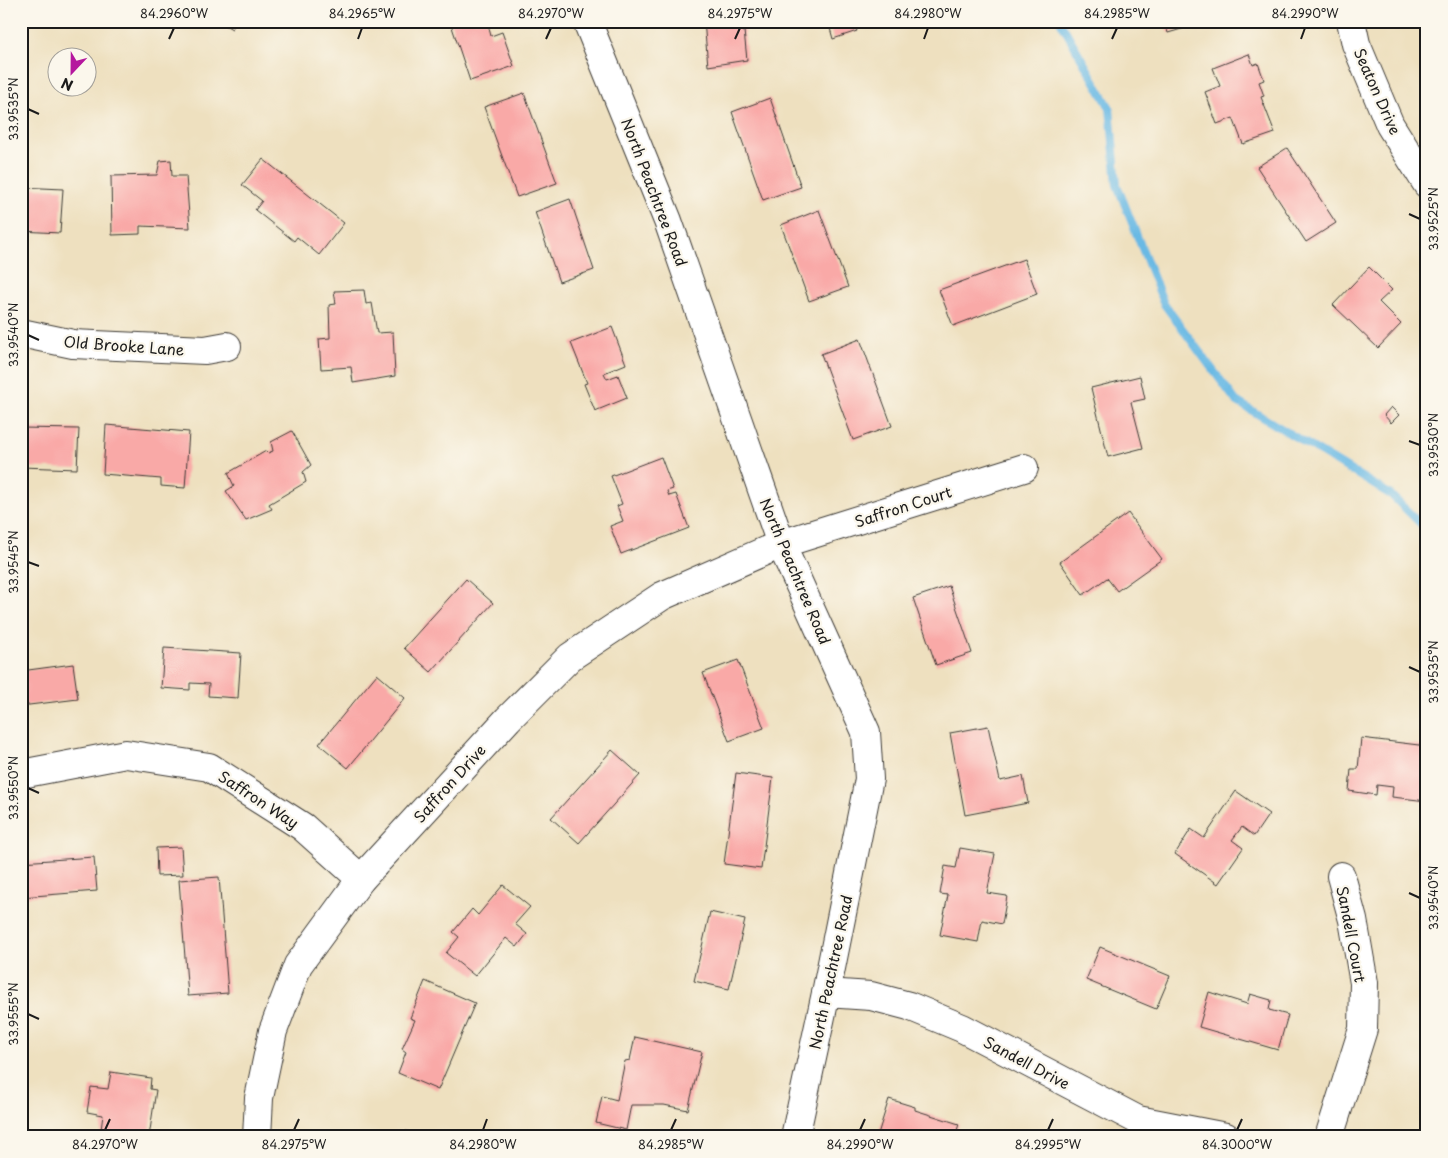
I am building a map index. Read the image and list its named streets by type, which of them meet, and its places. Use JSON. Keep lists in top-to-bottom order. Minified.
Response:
{"streets":{"street":["Seaton Drive","North Peachtree Road","Old Brooke Lane","Saffron Court","Saffron Drive","Saffron Way","Sandell Court","Sandell Drive"]},"crossings":[["North Peachtree Road","Saffron Court"],["North Peachtree Road","Saffron Drive"],["North Peachtree Road","Sandell Drive"],["Saffron Court","Saffron Drive"],["Saffron Drive","Saffron Way"]],"north":"bottom","coordinates":["84.2960°W","84.2965°W","84.2970°W","84.2975°W","84.2980°W","84.2985°W","84.2990°W","33.9535°N","33.9525°N","33.9540°N","33.9530°N","33.9545°N","33.9550°N","33.9555°N","84.2995°W","84.3000°W"]}
